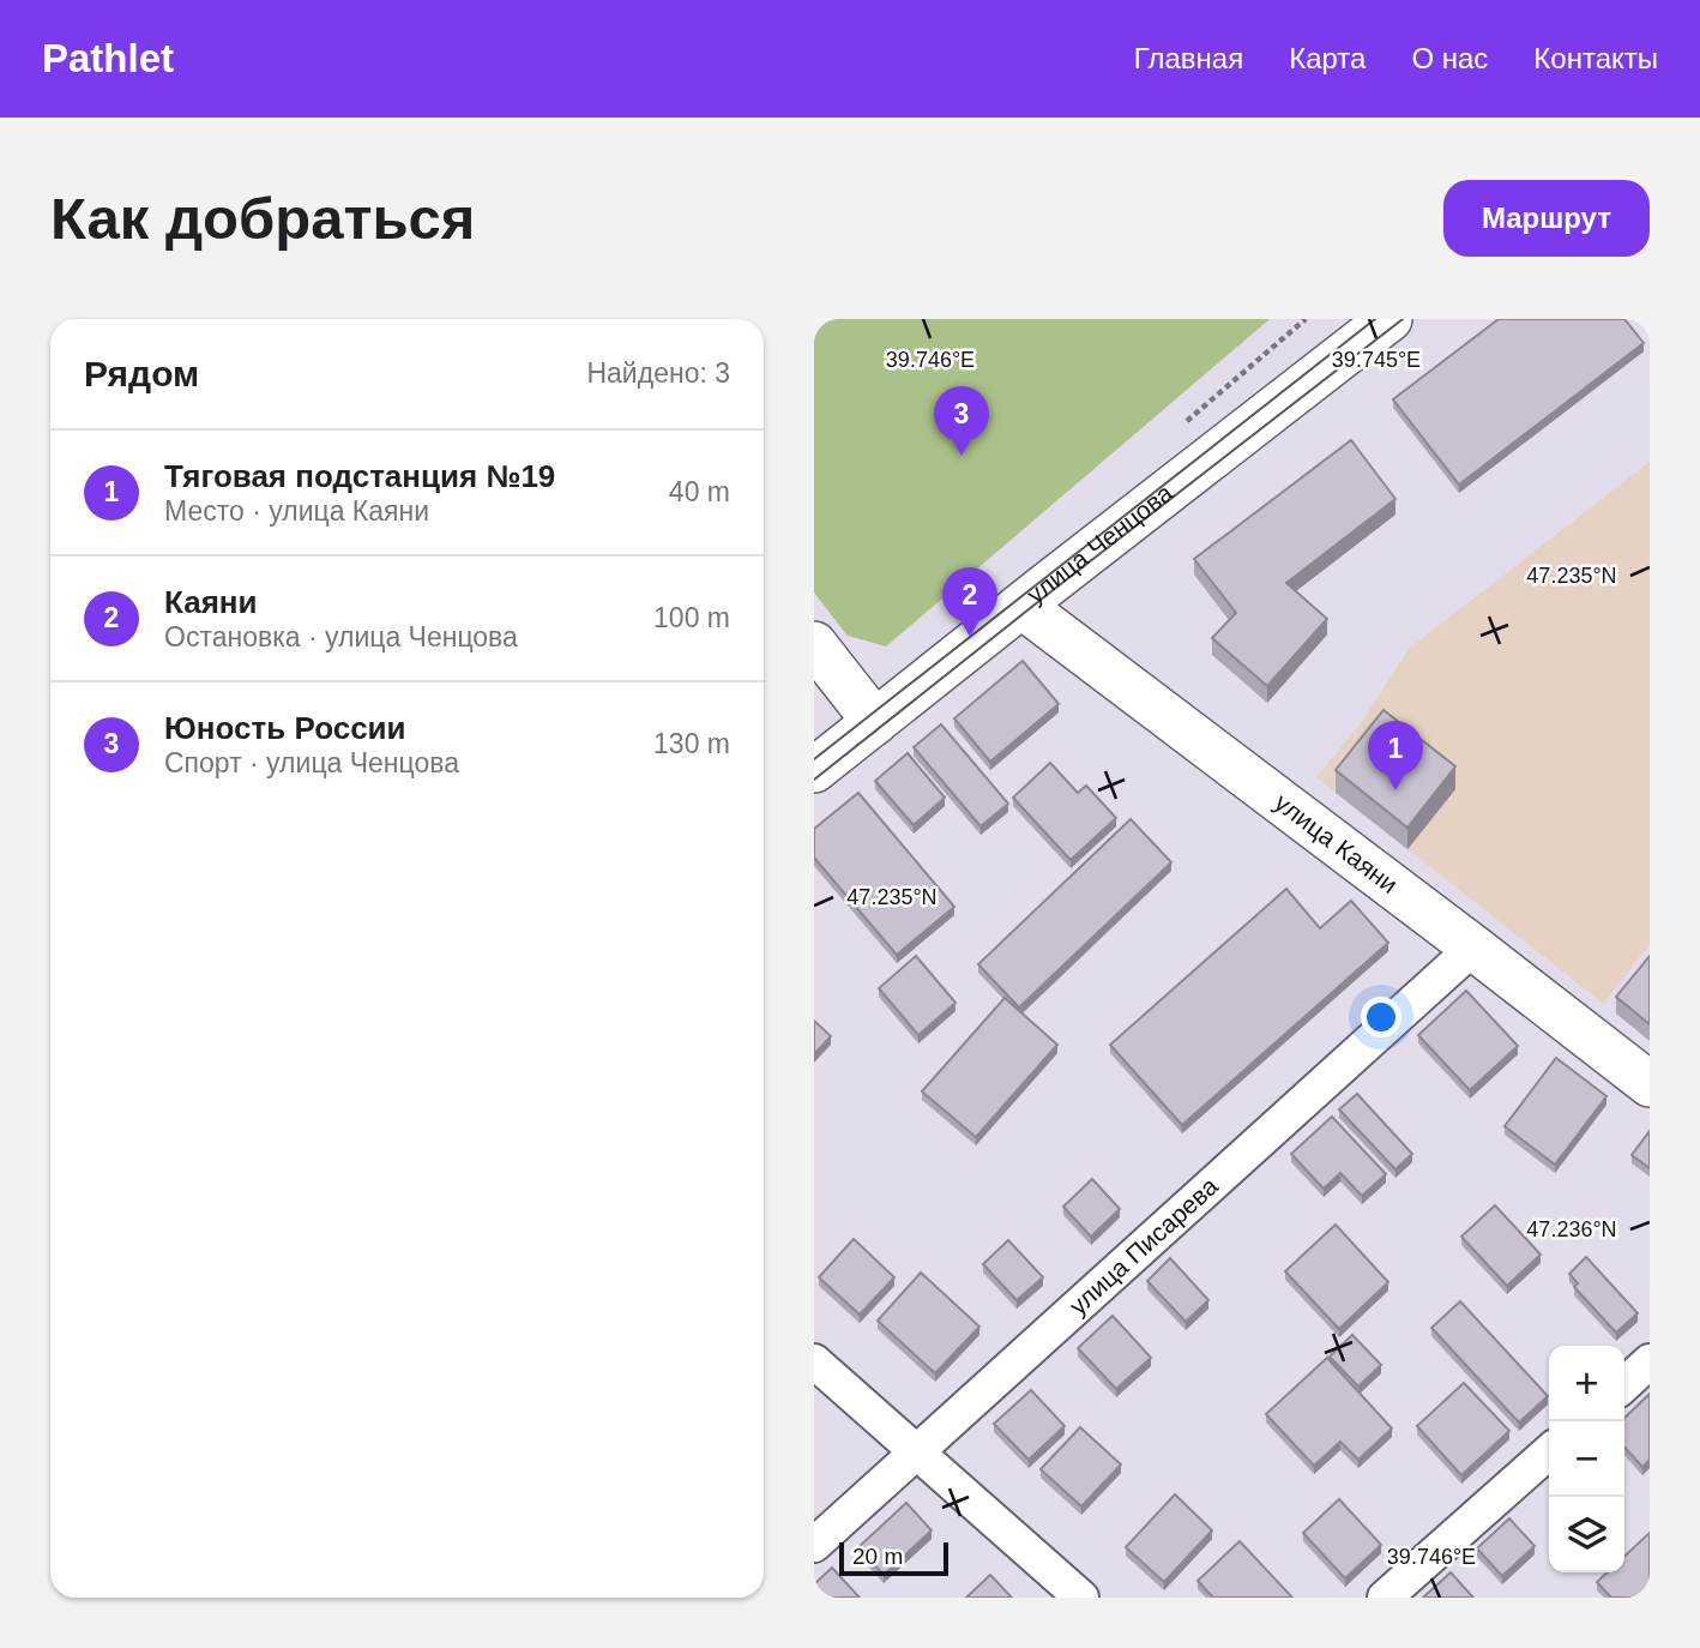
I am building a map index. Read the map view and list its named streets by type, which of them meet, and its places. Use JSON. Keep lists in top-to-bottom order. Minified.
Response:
{"streets":{"street":["улица Ченцова","улица Каяни","улица Писарева"]},"crossings":[["улица Ченцова","улица Каяни"],["улица Каяни","улица Писарева"]],"scale_bar":"20 m","page":{"header":"Pathlet","nav":["Главная","Карта","О нас","Контакты"],"buttons":"Маршрут","title":"Как добраться","heading":["Рядом","Найдено: 3"],"pins":["3","2","1"],"list":[{"mark":"1","name":"Тяговая подстанция №19","note":"Место · улица Каяни","value":"40 m"},{"mark":"2","name":"Каяни","note":"Остановка · улица Ченцова","value":"100 m"},{"mark":"3","name":"Юность России","note":"Спорт · улица Ченцова","value":"130 m"}],"map_buttons":["+","−"],"scale":"20 m"},"coordinates":["39.746°E","39.745°E","47.235°N","47.236°N"]}
